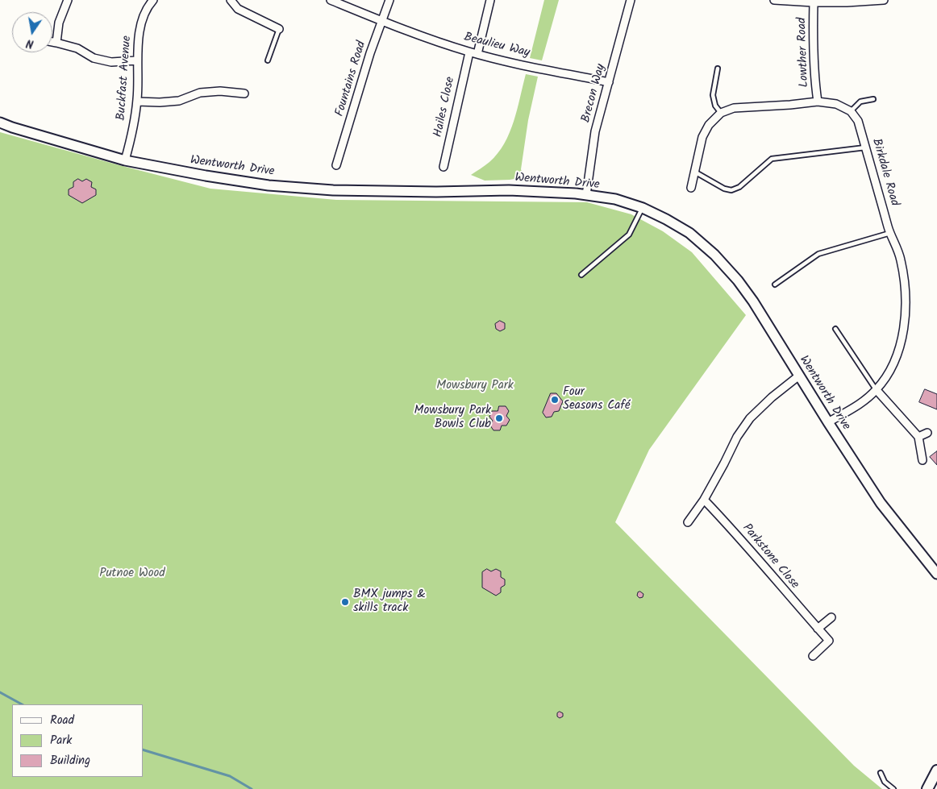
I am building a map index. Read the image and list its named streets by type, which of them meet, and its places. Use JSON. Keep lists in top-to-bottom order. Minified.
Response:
{"streets":{"street":["Beaulieu Way","Lowther Road","Buckfast Avenue","Fountains Road","Brecon Way","Hailes Close","Wentworth Drive","Birkdale Road","Parkstone Close"]},"crossings":[["Beaulieu Way","Fountains Road"],["Beaulieu Way","Brecon Way"],["Beaulieu Way","Hailes Close"],["Buckfast Avenue","Wentworth Drive"],["Brecon Way","Wentworth Drive"],["Wentworth Drive","Birkdale Road"]],"parks":["Mowsbury Park","Putnoe Wood"],"places":["Four Seasons Café","Mowsbury Park Bowls Club","BMX jumps & skills track"],"legend":["Road","Park","Building"],"north":"bottom"}
